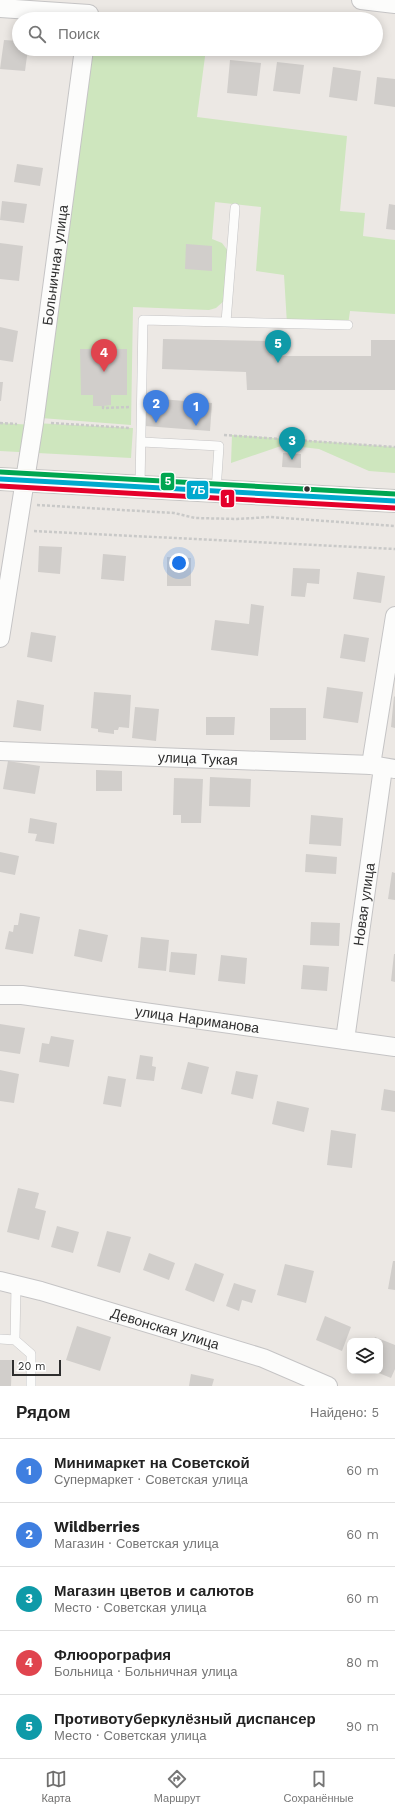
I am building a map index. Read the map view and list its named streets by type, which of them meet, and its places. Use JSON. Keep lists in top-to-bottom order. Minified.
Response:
{"streets":{"street":["Больничная улица","улица Тукая","Новая улица","улица Нариманова","Девонская улица"]},"crossings":[["улица Тукая","Новая улица"],["Новая улица","улица Нариманова"]],"lines":["transit line 5","transit line 7Б","transit line 1"],"scale_bar":"20 m","page":{"search":"Поиск","pins":["5","4","2","1","3"],"scale":"20 m","heading":["Рядом","Найдено: 5"],"list":[{"mark":"1","name":"Минимаркет на Советской","note":"Супермаркет · Советская улица","value":"60 m"},{"mark":"2","name":"Wildberries","note":"Магазин · Советская улица","value":"60 m"},{"mark":"3","name":"Магазин цветов и салютов","note":"Место · Советская улица","value":"60 m"},{"mark":"4","name":"Флюорография","note":"Больница · Больничная улица","value":"80 m"},{"mark":"5","name":"Противотуберкулёзный диспансер","note":"Место · Советская улица","value":"90 m"}],"nav":["Карта","Маршрут","Сохранённые"]}}
